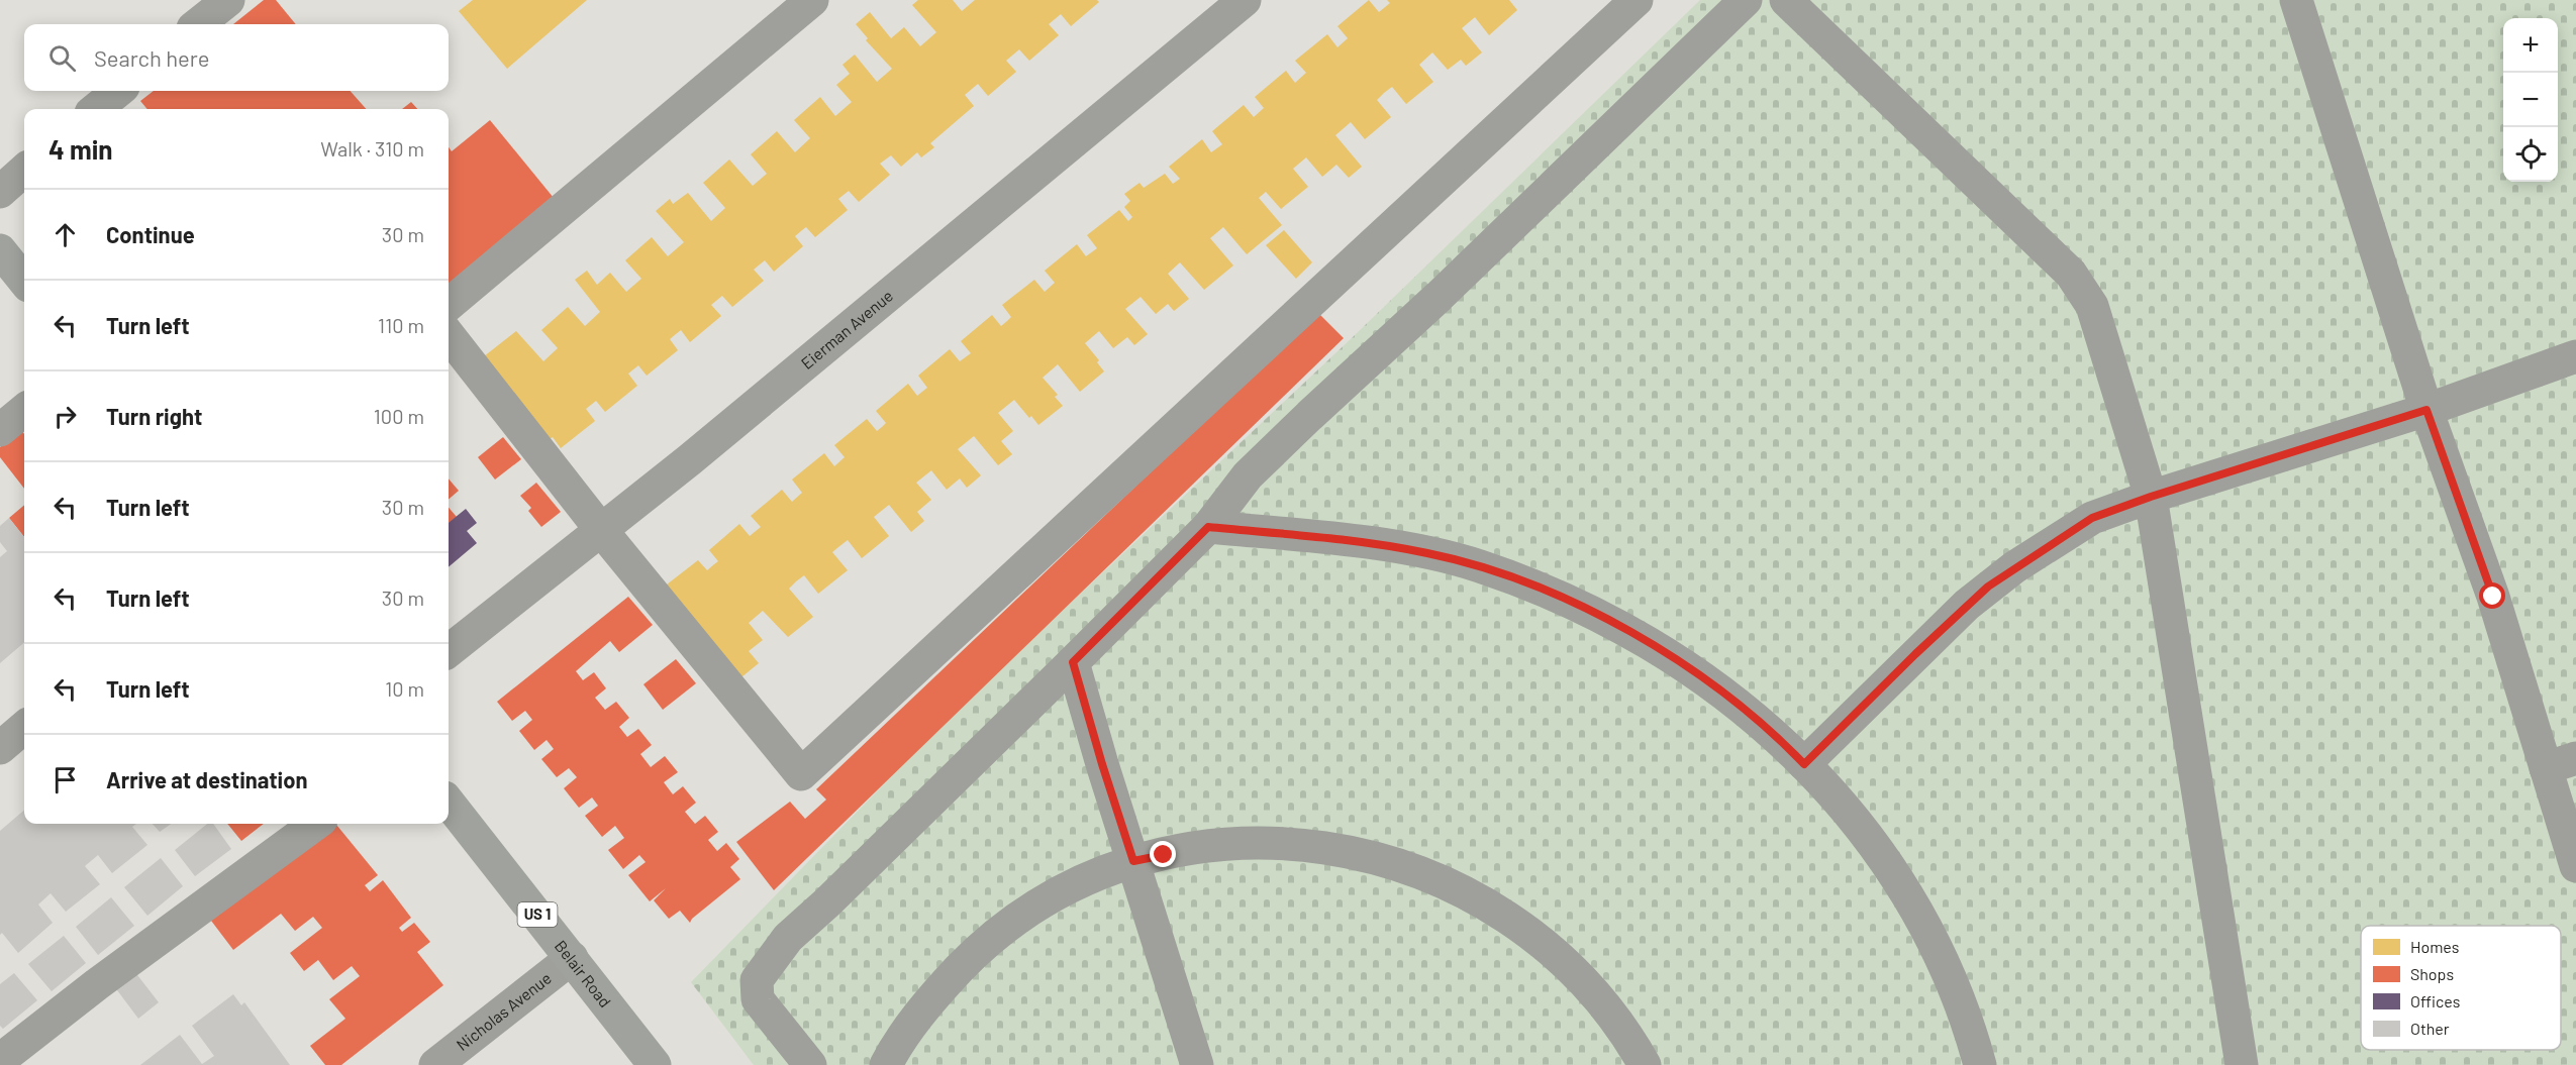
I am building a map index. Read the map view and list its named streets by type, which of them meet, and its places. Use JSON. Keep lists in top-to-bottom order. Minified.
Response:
{"streets":{"main road":["US 1","Belair Road"],"street":["Eierman Avenue","Nicholas Avenue"]},"crossings":[["Belair Road","Nicholas Avenue"]],"legend":["Homes","Shops","Offices","Other"],"page":{"map_buttons":["+","−"],"search":"Search here","heading":["4 min","Walk · 310 m"],"list":[["Continue","30 m"],["Turn left","110 m"],["Turn right","100 m"],["Turn left","30 m"],["Turn left","30 m"],["Turn left","10 m"],"Arrive at destination"]}}
